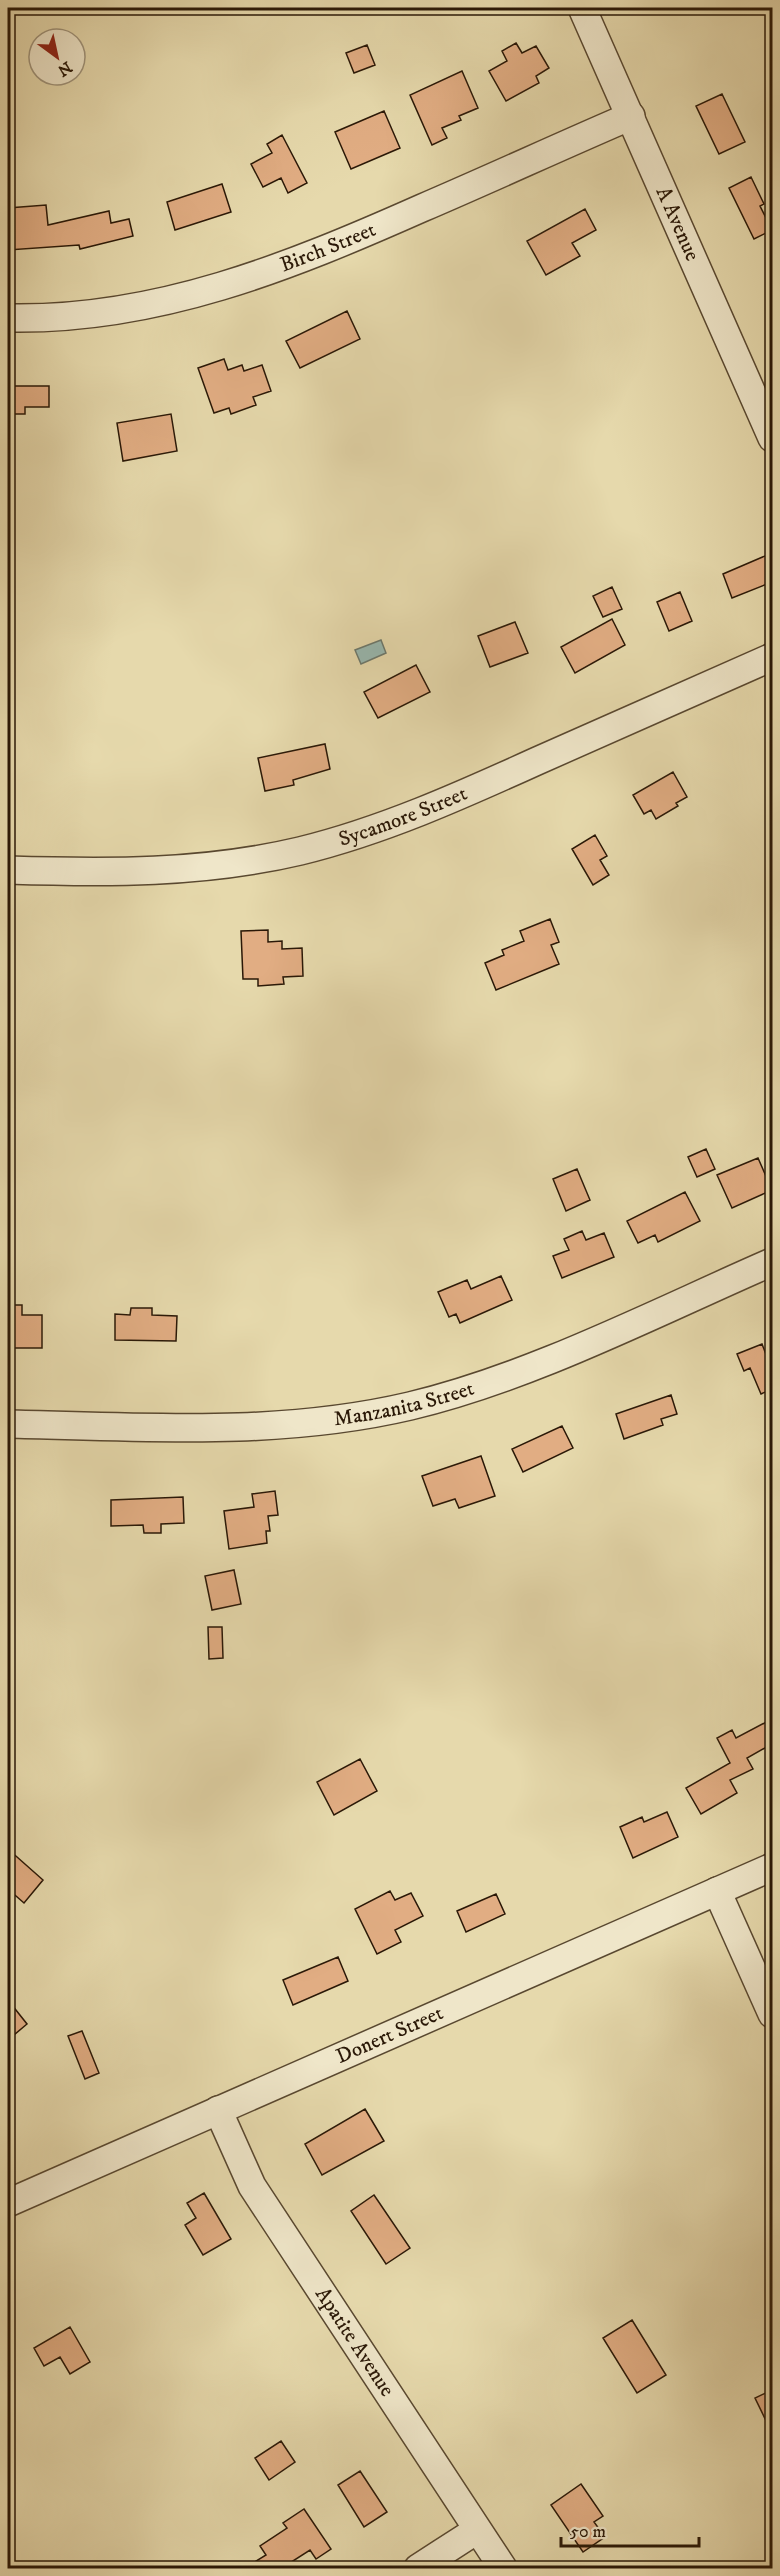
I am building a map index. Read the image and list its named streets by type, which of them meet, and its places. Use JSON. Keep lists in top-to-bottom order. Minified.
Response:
{"streets":{"street":["A Avenue","Birch Street","Sycamore Street","Manzanita Street","Donert Street","Apatite Avenue"]},"crossings":[["A Avenue","Birch Street"],["Donert Street","Apatite Avenue"]],"scale_bar":"50 m","north":"bottom right"}
